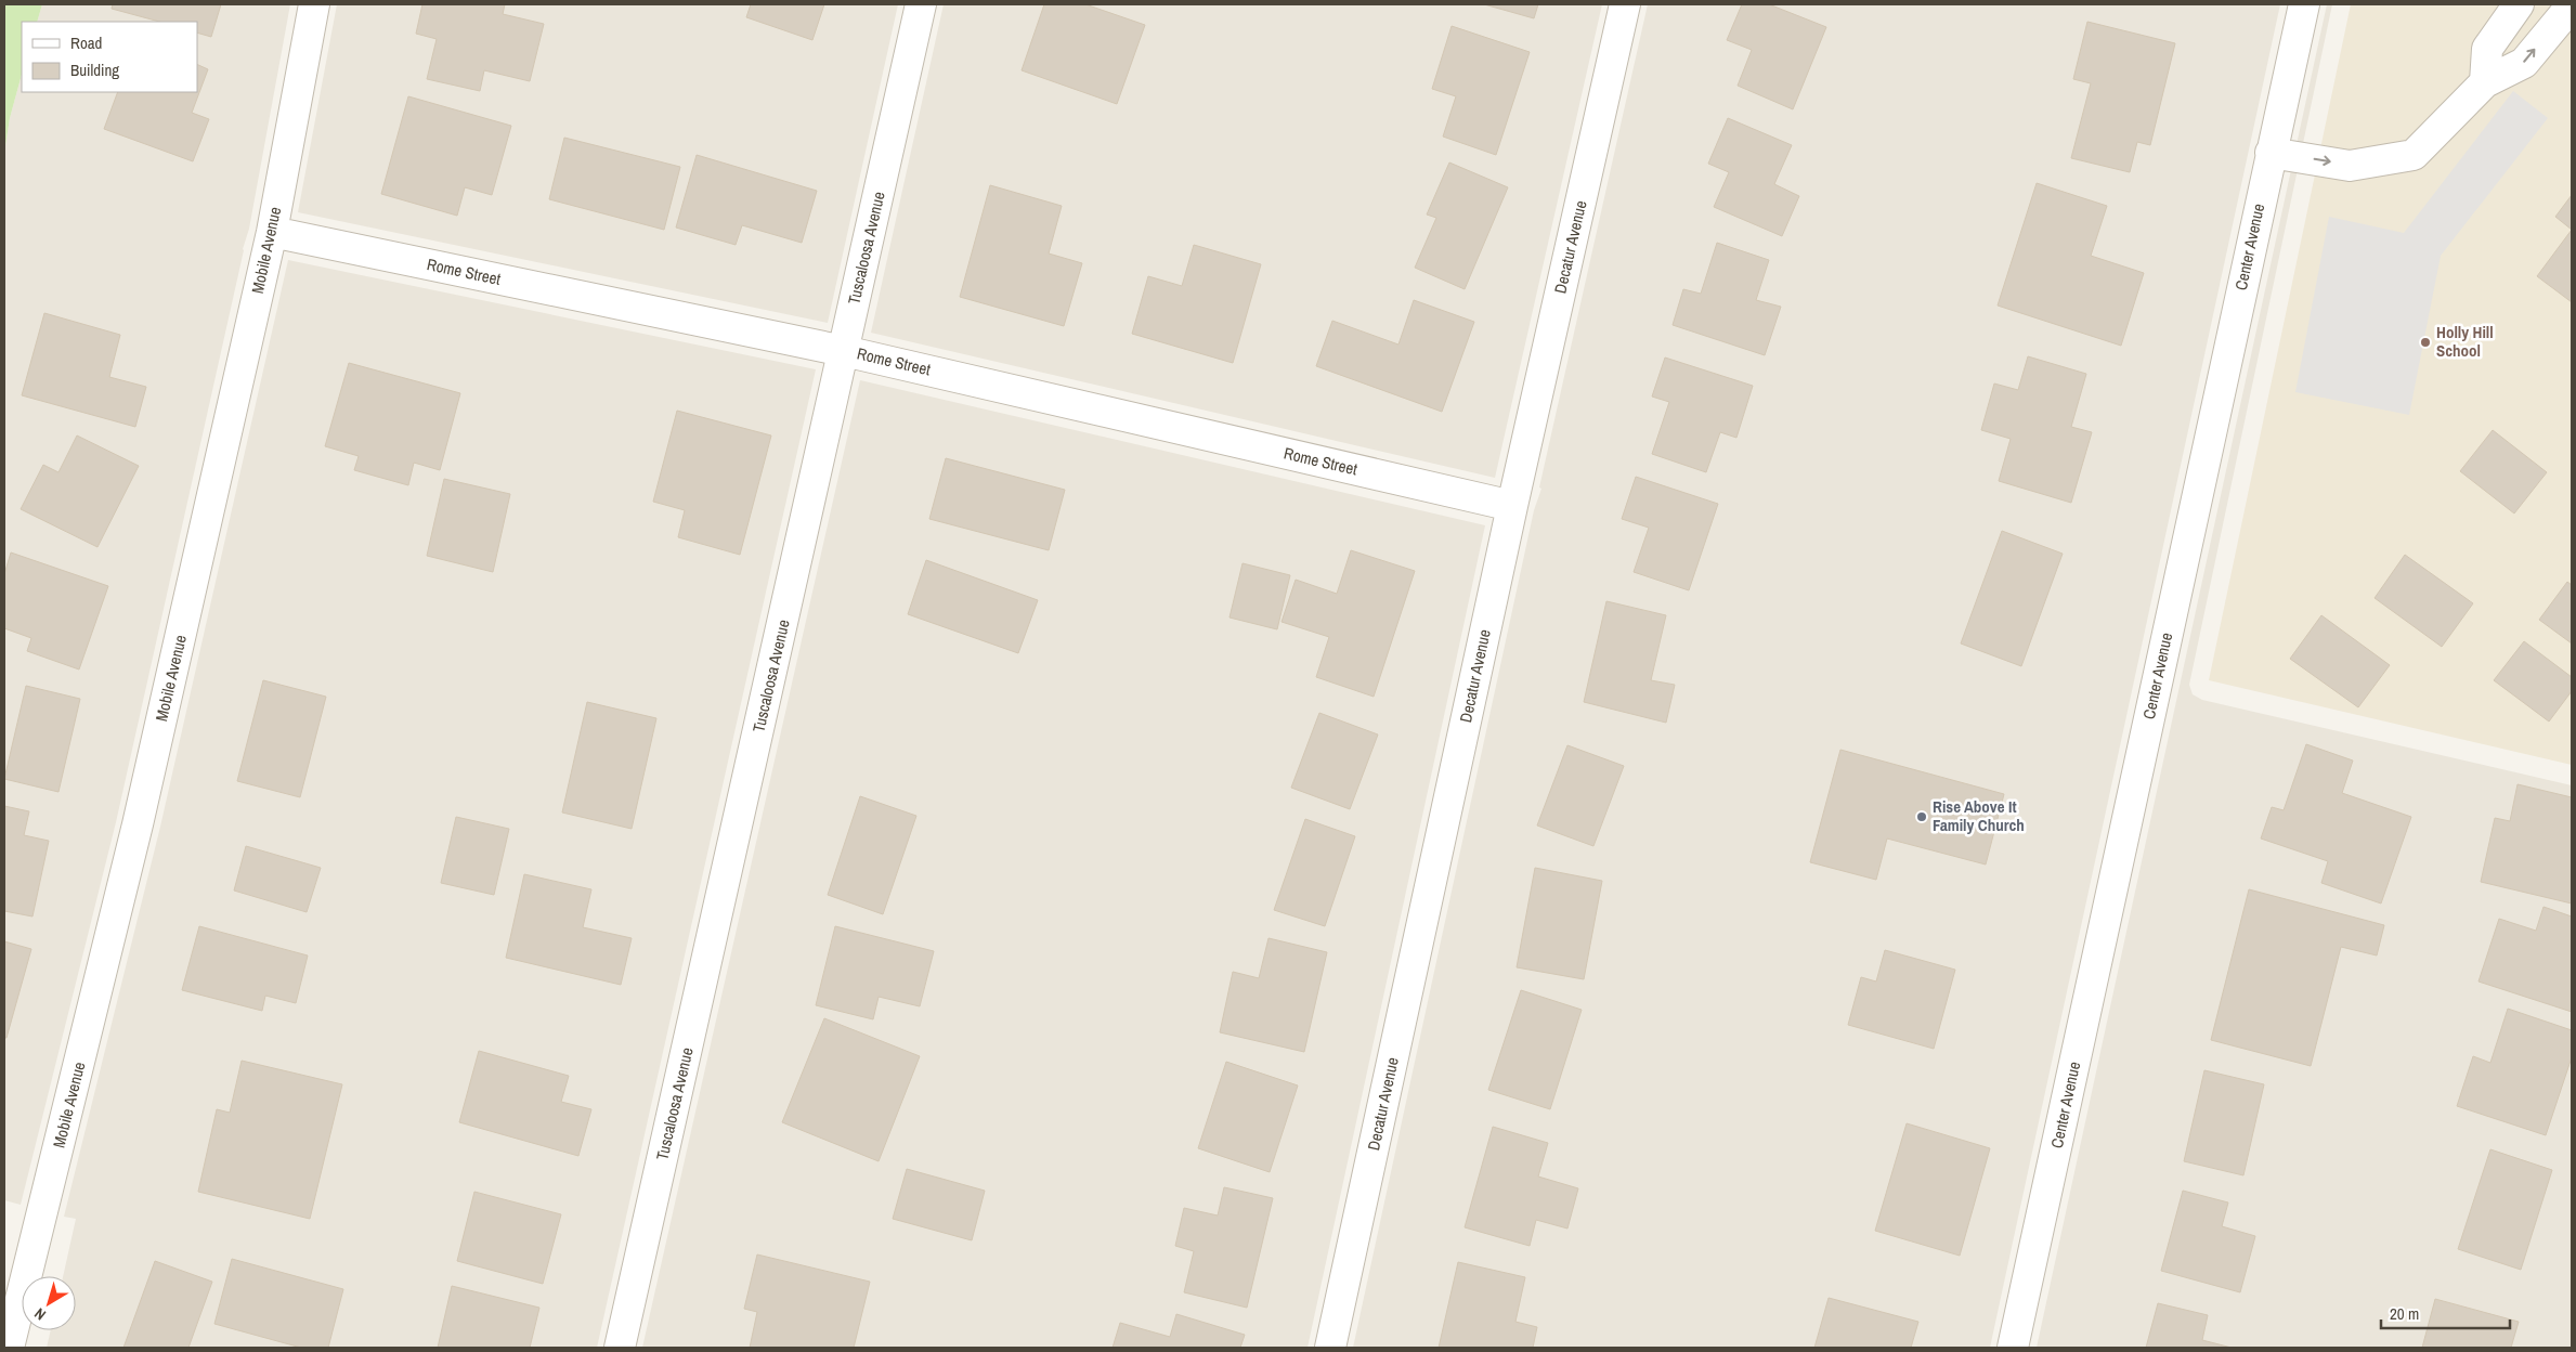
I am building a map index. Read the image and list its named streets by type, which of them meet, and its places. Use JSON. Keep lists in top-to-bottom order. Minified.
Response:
{"streets":{"street":["Decatur Avenue","Center Avenue","Tuscaloosa Avenue","Mobile Avenue","Rome Street"]},"crossings":[["Decatur Avenue","Rome Street"],["Tuscaloosa Avenue","Rome Street"],["Mobile Avenue","Rome Street"]],"places":["Holly Hill School","Rise Above It Family Church"],"legend":["Road","Building"],"scale_bar":"20 m","north":"bottom left"}
